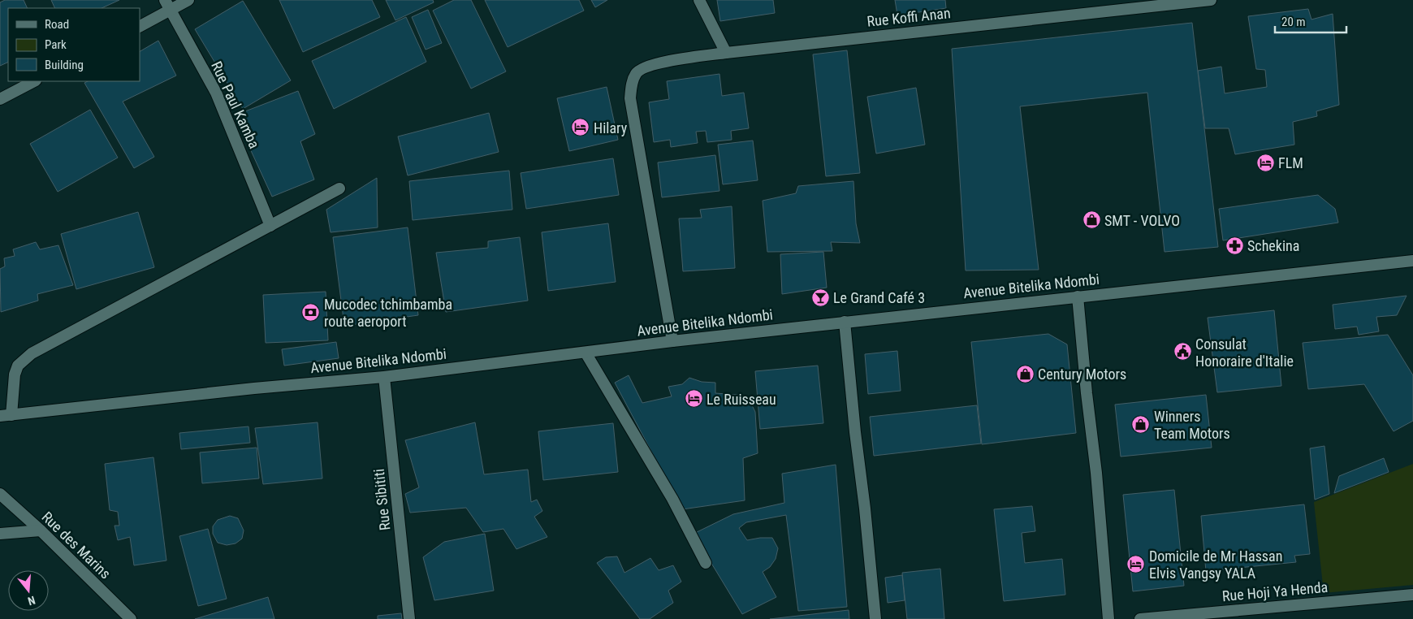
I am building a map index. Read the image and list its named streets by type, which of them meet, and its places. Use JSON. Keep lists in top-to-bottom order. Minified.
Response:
{"streets":{"street":["Rue Koffi Anan","Rue Paul Kamba","Avenue Bitelika Ndombi","Rue Sibititi","Rue des Marins","Rue Hoji Ya Henda"]},"crossings":[["Rue Koffi Anan","Avenue Bitelika Ndombi"],["Avenue Bitelika Ndombi","Rue Sibititi"]],"places":{"hotel":["Hilary","FLM","Le Ruisseau","Domicile de Mr Hassan Elvis Vangsy YALA"],"shop":["SMT - VOLVO","Century Motors","Winners Team Motors"],"pharmacy":["Schekina"],"bar":["Le Grand Café 3"],"bank":["Mucodec tchimbamba route aeroport"],"public building":["Consulat Honoraire d'Italie"]},"legend":["Road","Park","Building"],"scale_bar":"20 m","north":"bottom"}
